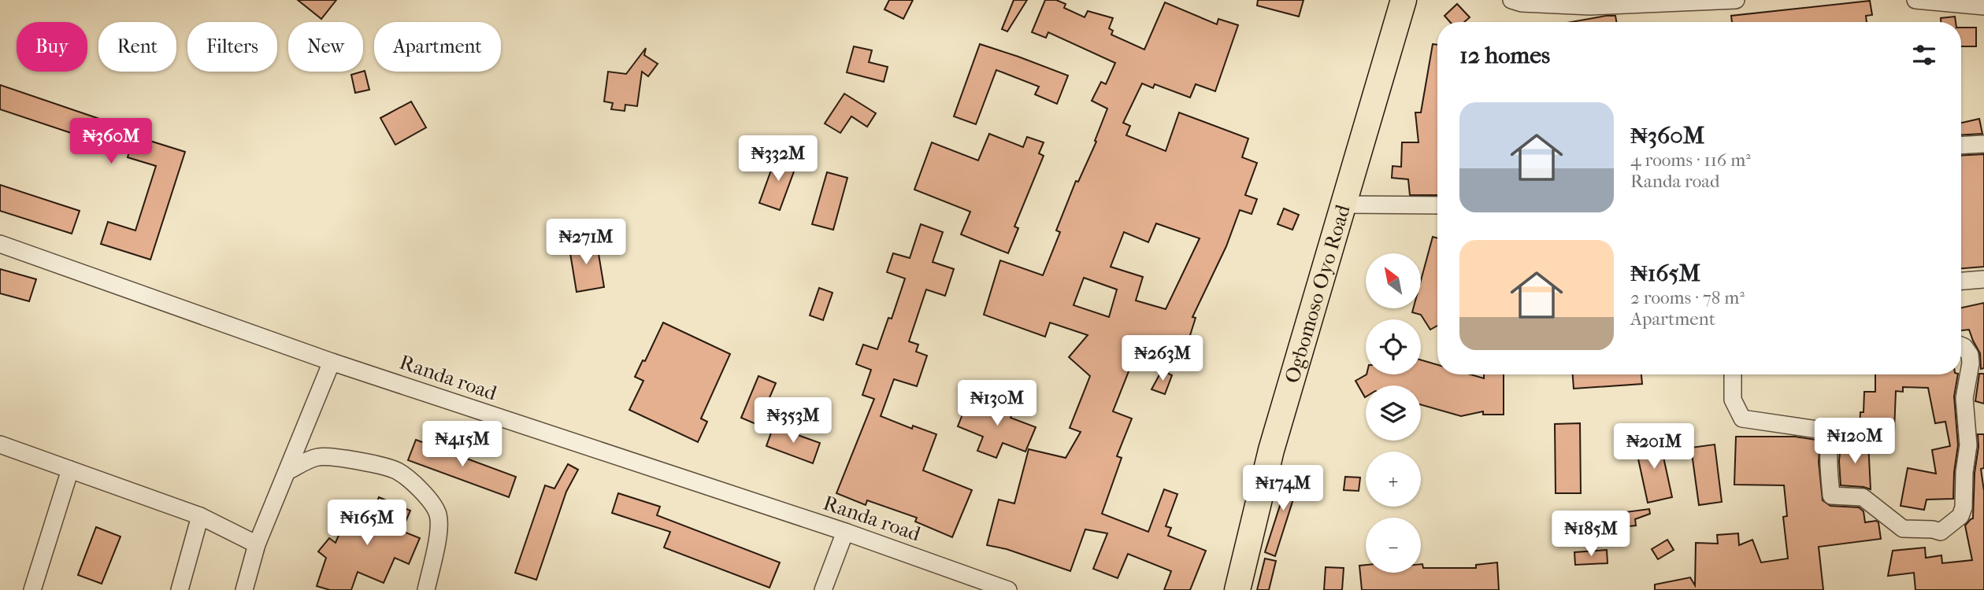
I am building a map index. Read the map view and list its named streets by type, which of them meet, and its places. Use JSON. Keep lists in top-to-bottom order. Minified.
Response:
{"streets":{"highway":["Ogbomoso Oyo Road"],"street":["Randa road"]},"north":"top left","page":{"chip":["Buy","Rent","Filters","New","Apartment"],"heading":"12 homes","list":[{"name":"₦360M","note":"4 rooms · 116 m² · Randa road"},{"name":"₦165M","note":"2 rooms · 78 m² · Apartment"}],"price":["₦360M","₦332M","₦271M","₦263M","₦130M","₦353M","₦120M","₦415M","₦201M","₦174M","₦165M","₦185M"],"map_buttons":["+","−"]}}
